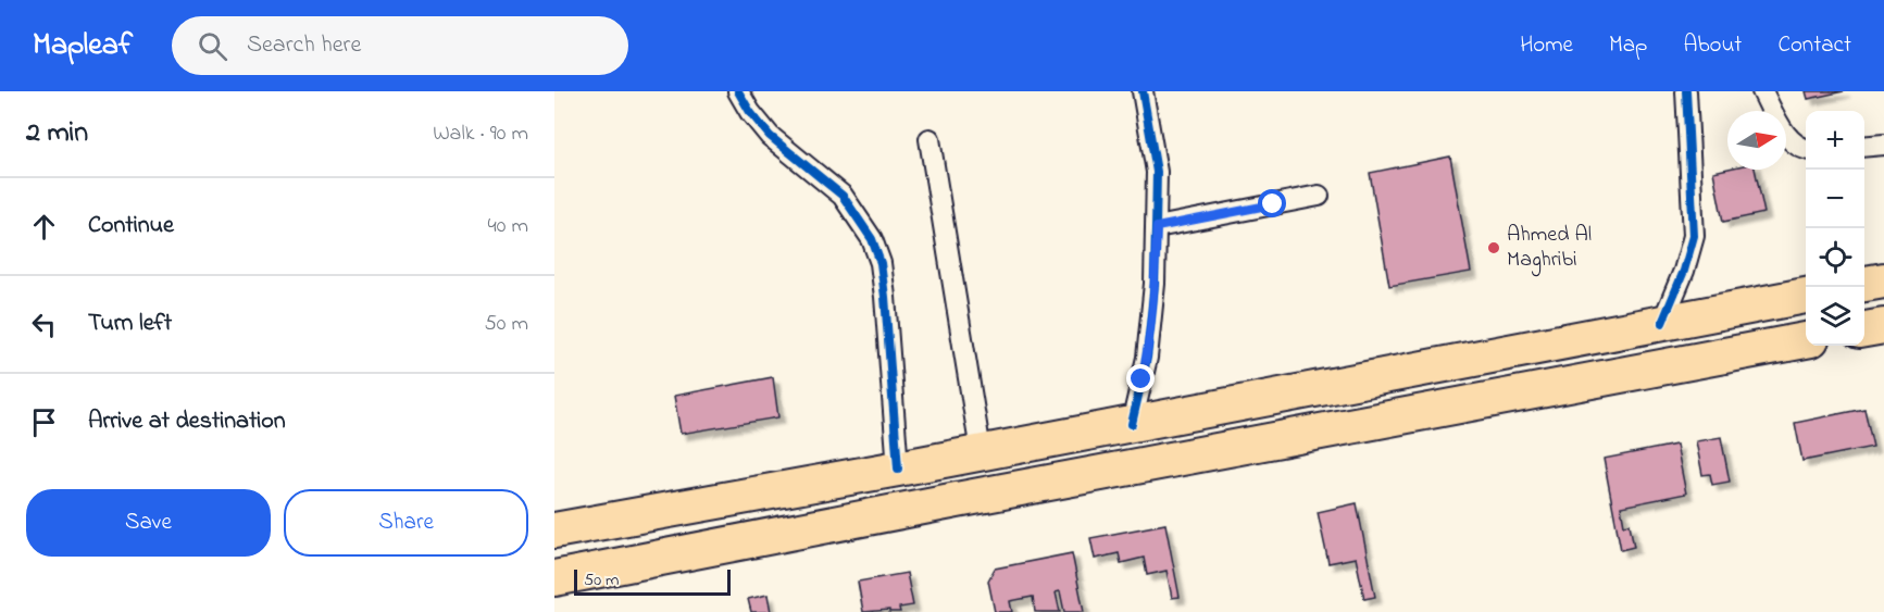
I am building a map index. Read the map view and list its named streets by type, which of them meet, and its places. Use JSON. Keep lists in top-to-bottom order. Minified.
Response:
{"places":["Ahmed Al Maghribi"],"scale_bar":"50 m","north":"right","page":{"header":"Mapleaf","search":"Search here","nav":["Home","Map","About","Contact"],"heading":["2 min","Walk · 90 m"],"map_buttons":["+","−"],"list":[["Continue","40 m"],["Turn left","50 m"],"Arrive at destination"],"buttons":["Save","Share"],"scale":"50 m"}}
